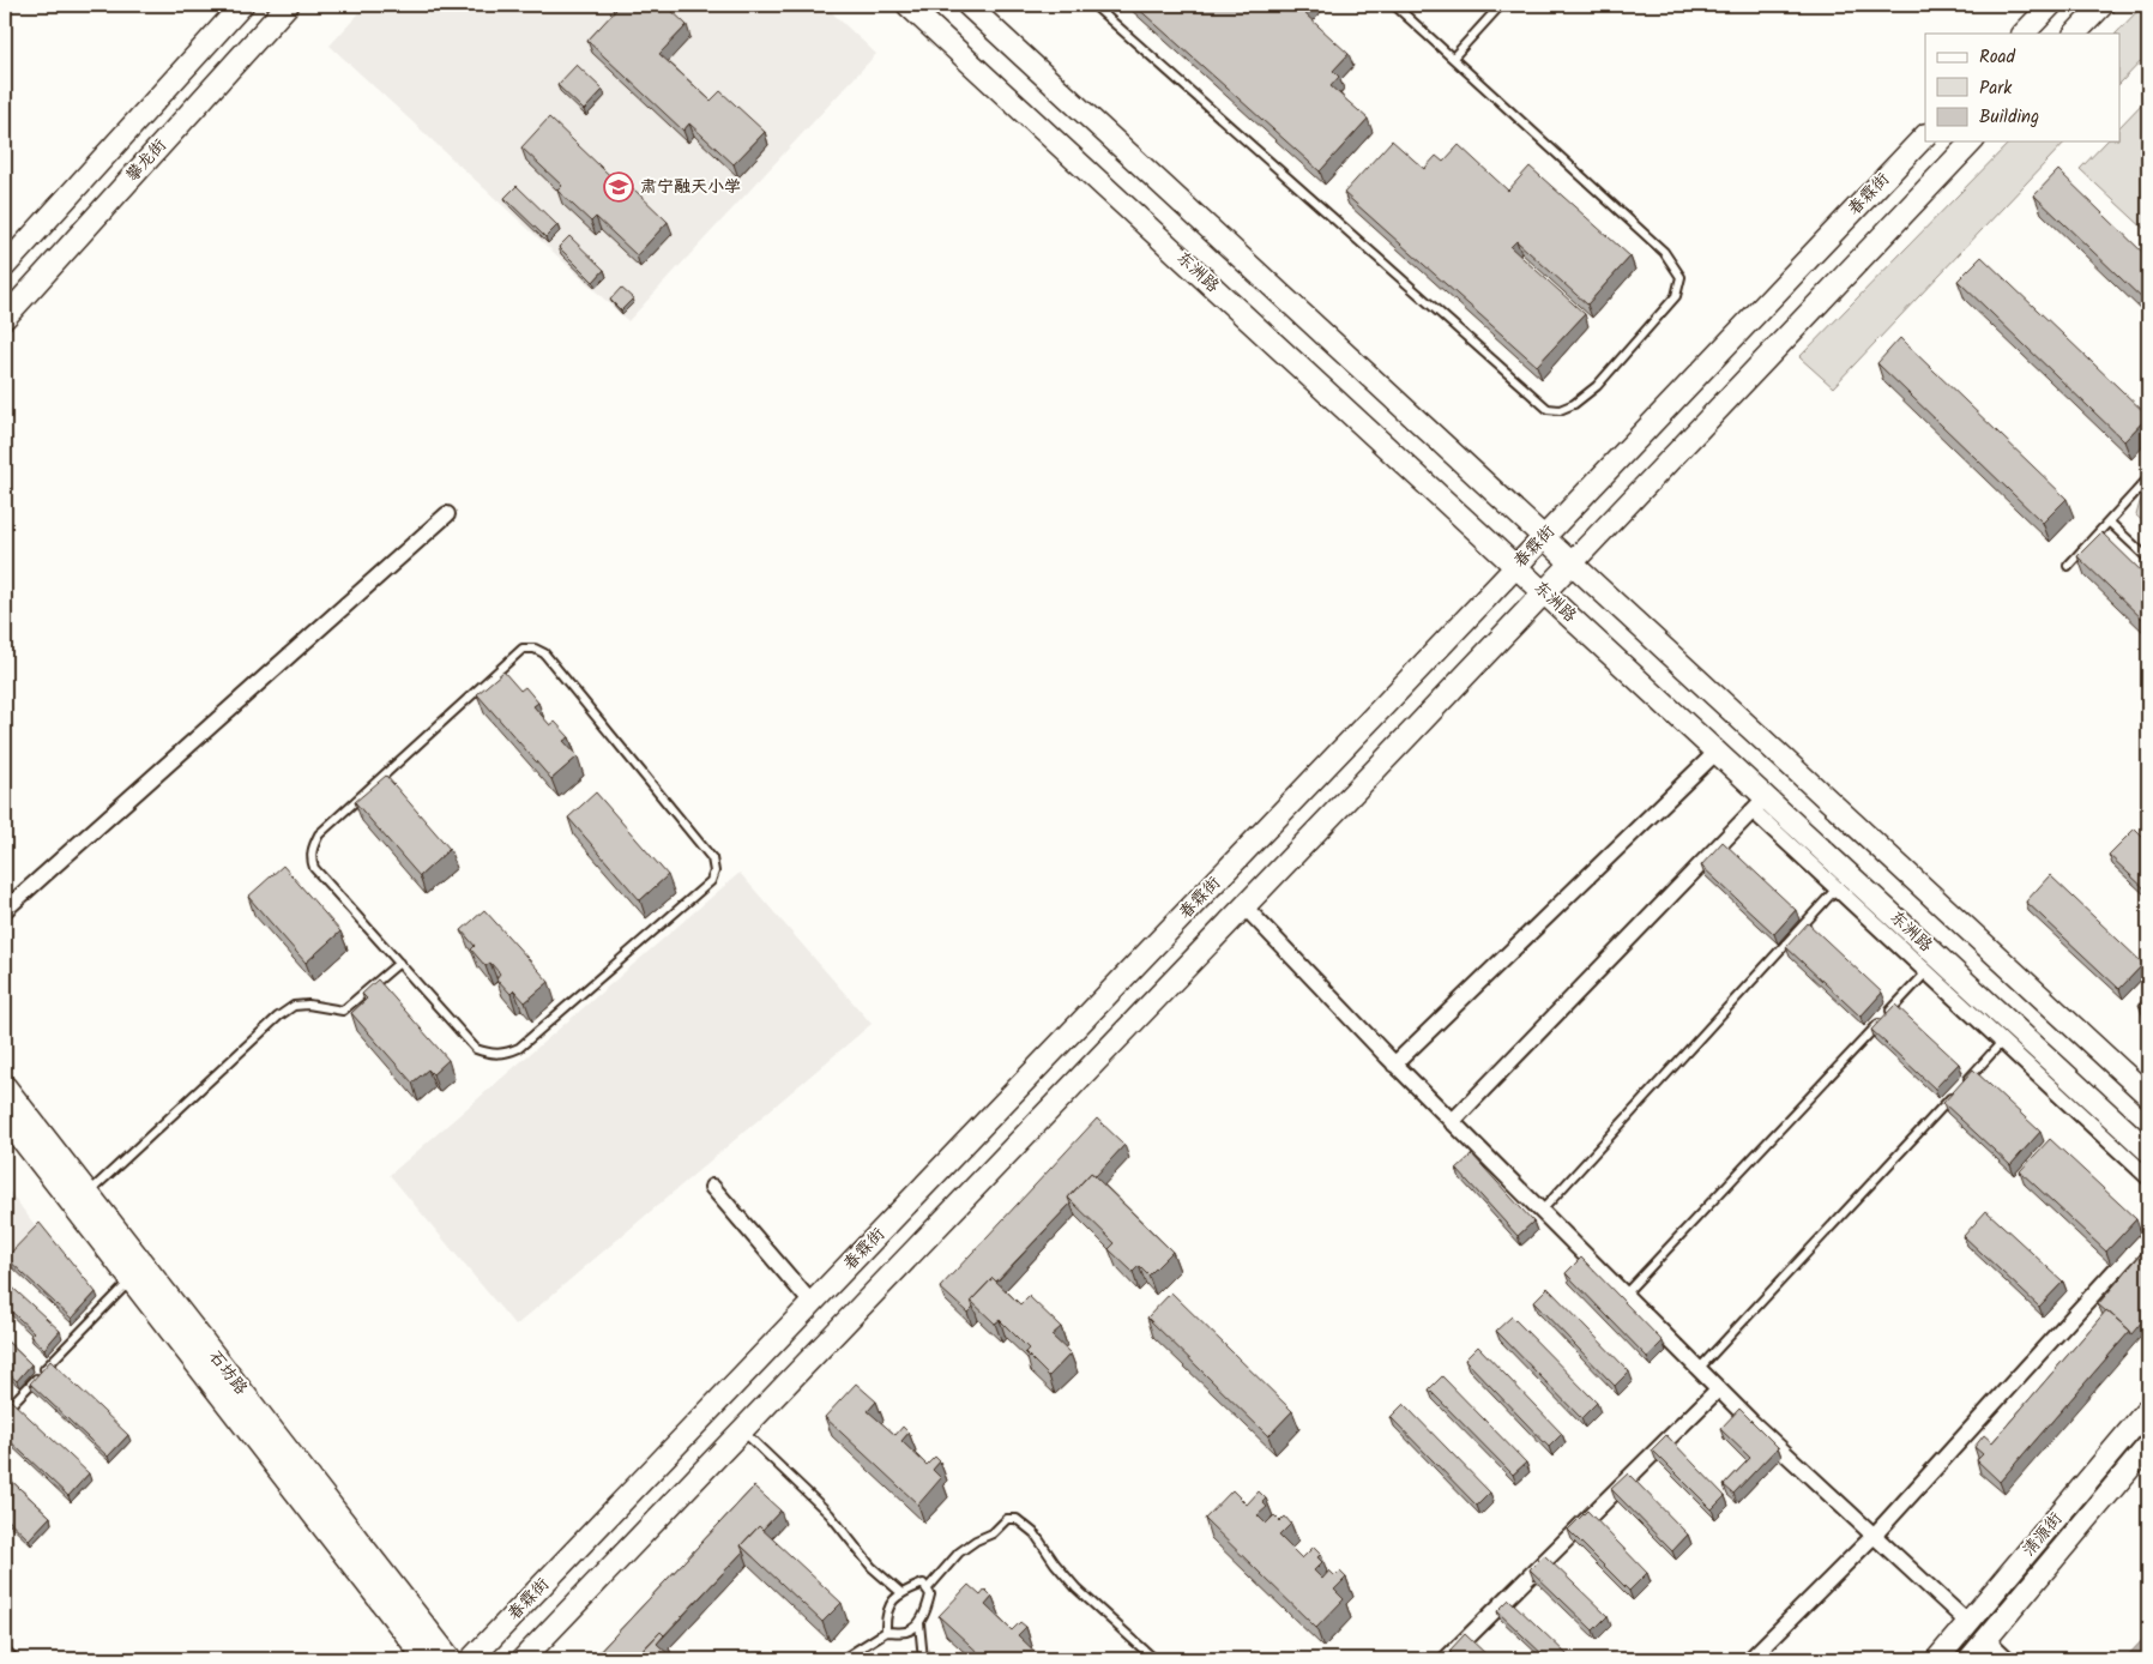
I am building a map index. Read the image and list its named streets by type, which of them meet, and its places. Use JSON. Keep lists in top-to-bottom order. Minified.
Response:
{"streets":{"street":["攀龙街","春霖街","东洲路","石坊路","清源街"]},"crossings":[["春霖街","东洲路"]],"places":{"school or university":["肃宁融天小学"]},"legend":["Road","Park","Building"]}
